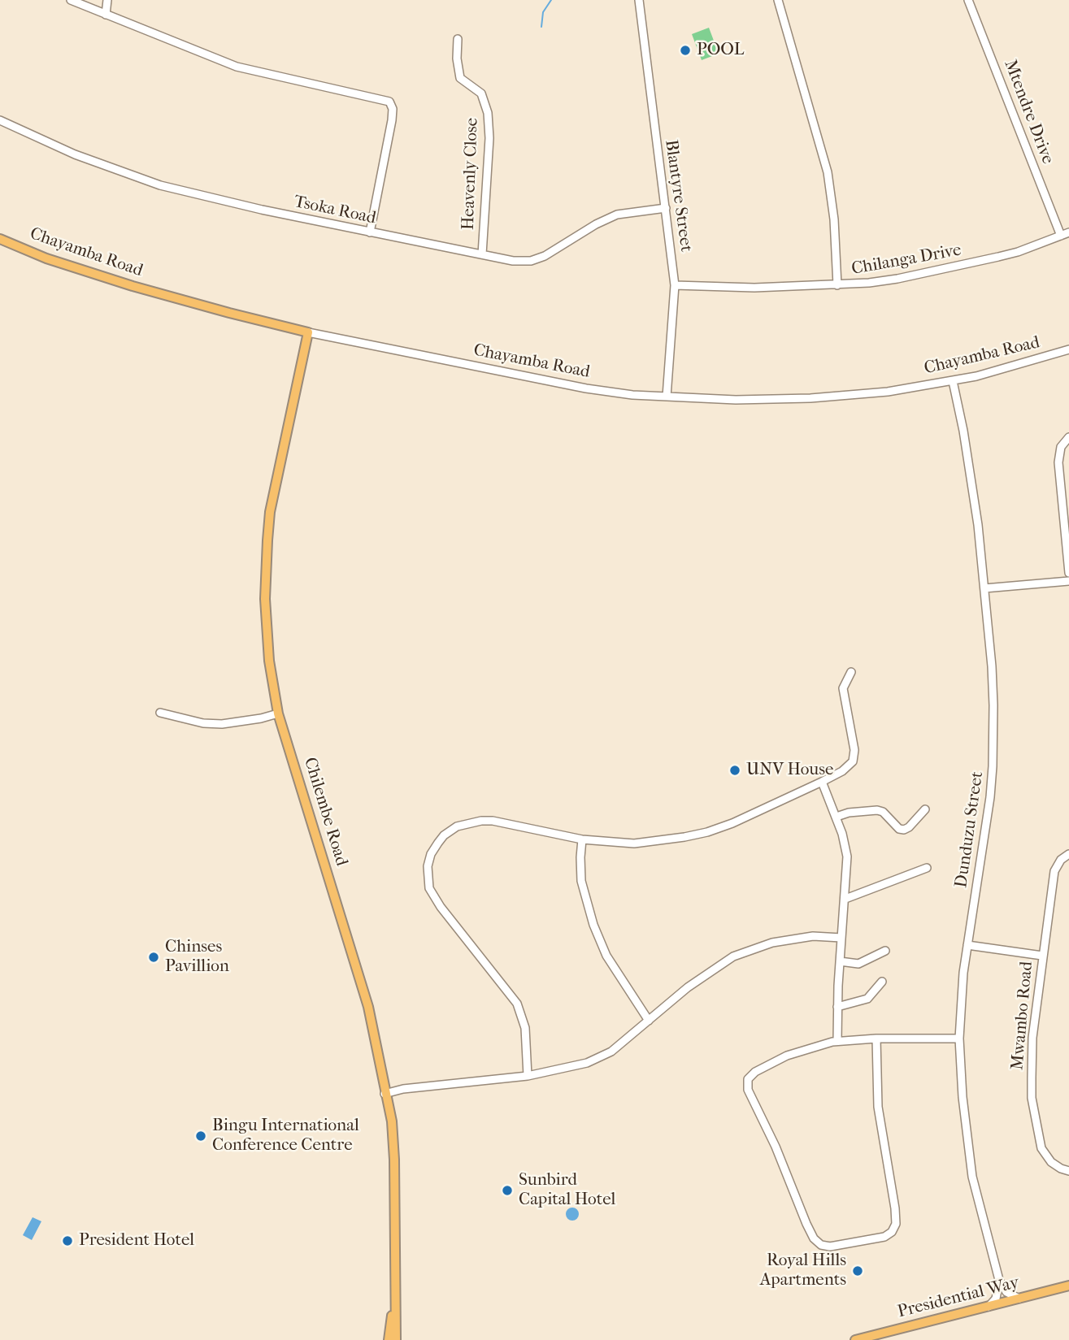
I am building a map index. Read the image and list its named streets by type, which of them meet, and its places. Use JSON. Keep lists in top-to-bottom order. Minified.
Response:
{"streets":{"main road":["Chayamba Road","Chilembe Road","Presidential Way"],"street":["Mtendre Drive","Heavenly Close","Blantyre Street","Tsoka Road","Chilanga Drive","Dunduzu Street","Mwambo Road"]},"crossings":[["Mtendre Drive","Chilanga Drive"],["Heavenly Close","Tsoka Road"],["Blantyre Street","Tsoka Road"],["Blantyre Street","Chayamba Road"],["Blantyre Street","Chilanga Drive"],["Chayamba Road","Chilembe Road"],["Chayamba Road","Dunduzu Street"]],"places":["POOL","UNV House","Chinses Pavillion","Bingu International Conference Centre","Sunbird Capital Hotel","President Hotel","Royal Hills Apartments"]}
